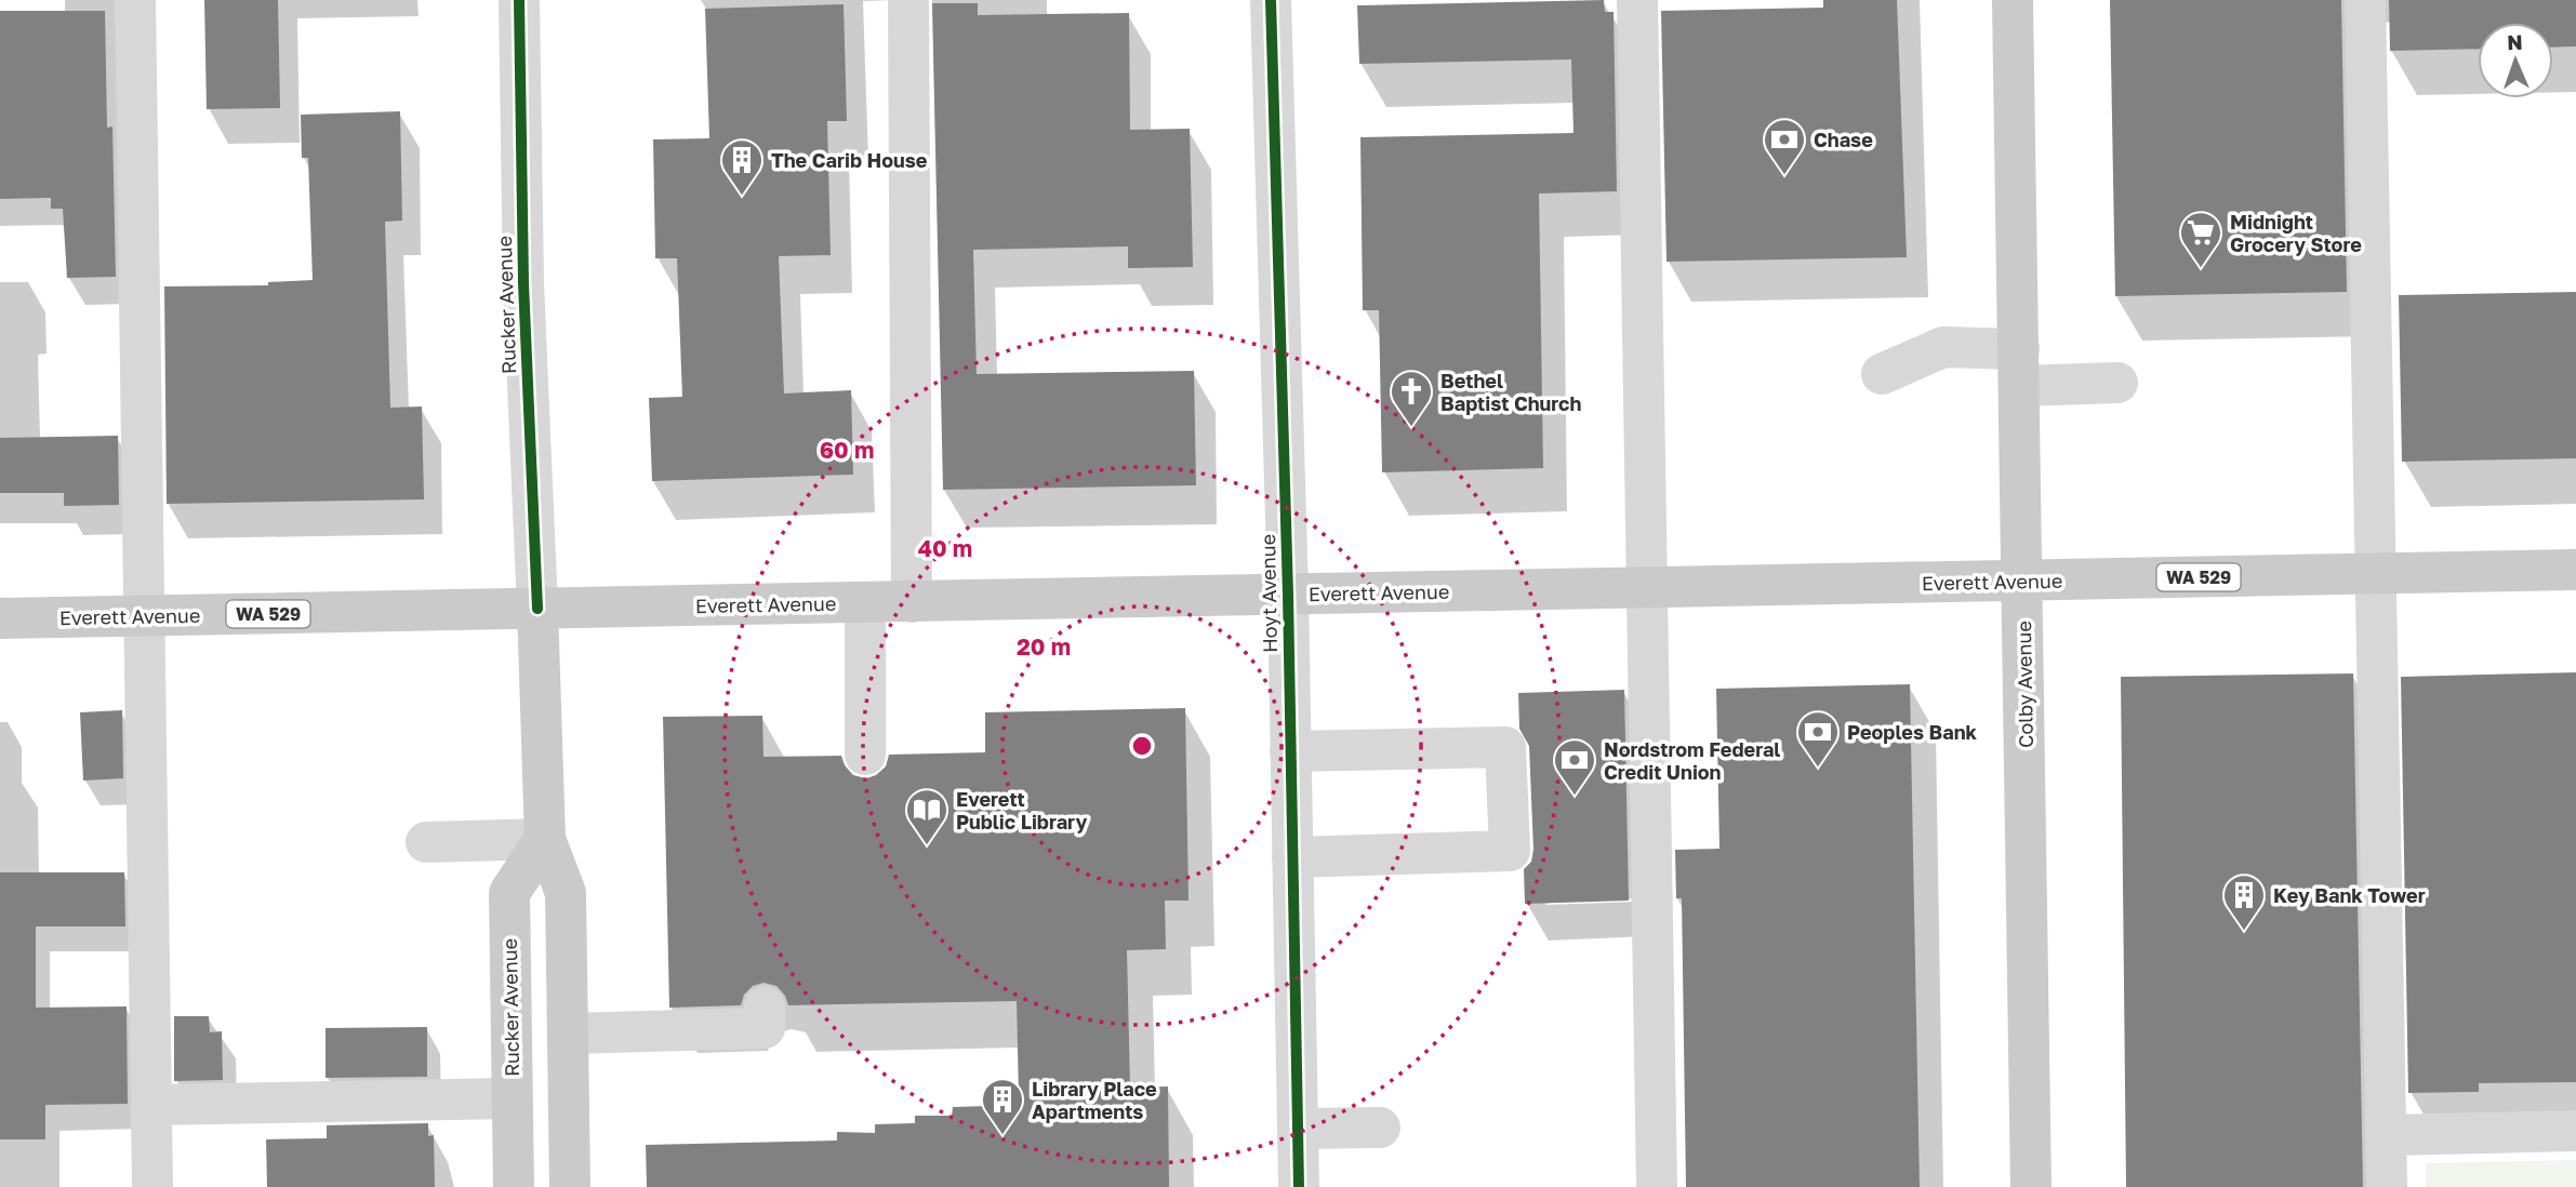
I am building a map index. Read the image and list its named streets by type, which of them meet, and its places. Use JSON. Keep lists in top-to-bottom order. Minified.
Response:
{"streets":{"main road":["Rucker Avenue","WA 529","Everett Avenue","Colby Avenue"],"street":["Hoyt Avenue"]},"crossings":[["Rucker Avenue","Everett Avenue"],["Everett Avenue","Hoyt Avenue"],["Everett Avenue","Colby Avenue"]],"places":{"bank":["Chase","Peoples Bank","Nordstrom Federal Credit Union"],"building":["The Carib House","Key Bank Tower","Library Place Apartments"],"supermarket":["Midnight Grocery Store"],"church":["Bethel Baptist Church"],"library":["Everett Public Library"]},"north":"top","rings":["60 m","40 m","20 m"]}
